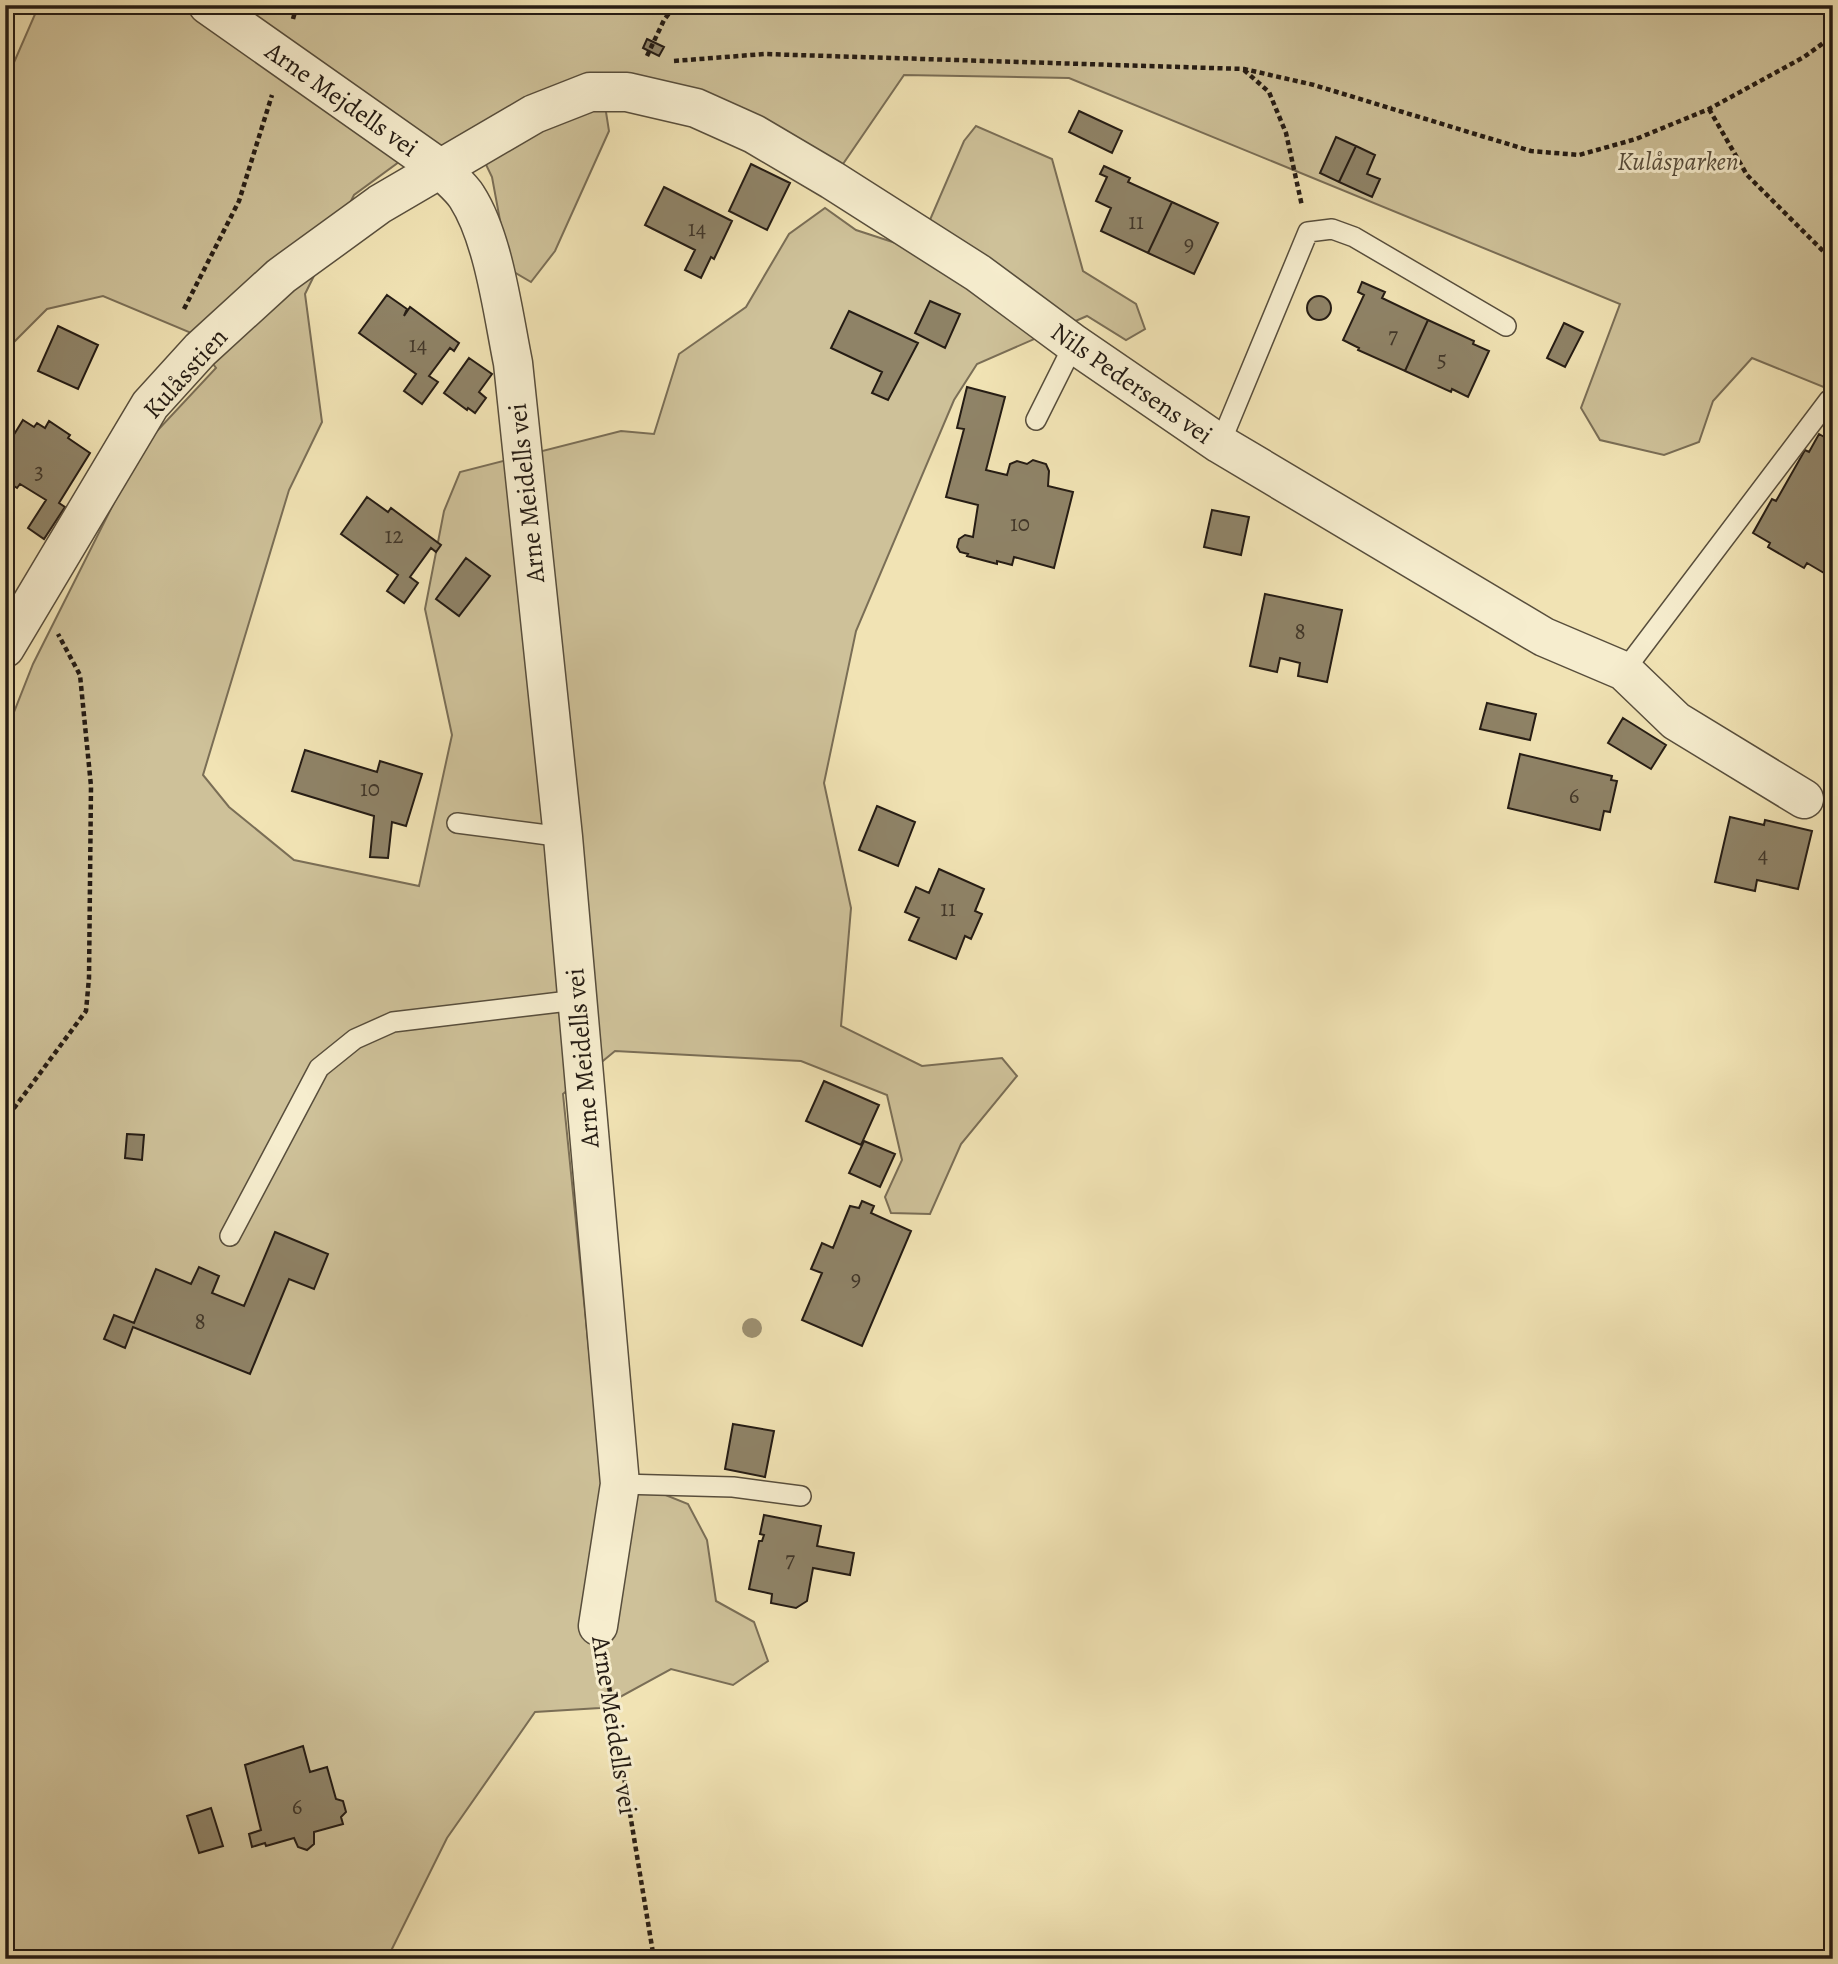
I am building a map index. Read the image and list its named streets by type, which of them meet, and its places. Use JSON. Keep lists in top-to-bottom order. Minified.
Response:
{"streets":{"street":["Arne Mejdells vei","Kulåsstien","Nils Pedersens vei","Arne Meidells vei"]},"crossings":[["Arne Mejdells vei","Kulåsstien"],["Arne Mejdells vei","Nils Pedersens vei"],["Arne Mejdells vei","Arne Meidells vei"],["Kulåsstien","Nils Pedersens vei"],["Kulåsstien","Arne Meidells vei"],["Nils Pedersens vei","Arne Meidells vei"]],"parks":["Kulåsparken"],"house_numbers":["11","14","9","7","14","5","3","10","12","8","10","6","4","11","9","8","7","6"]}
